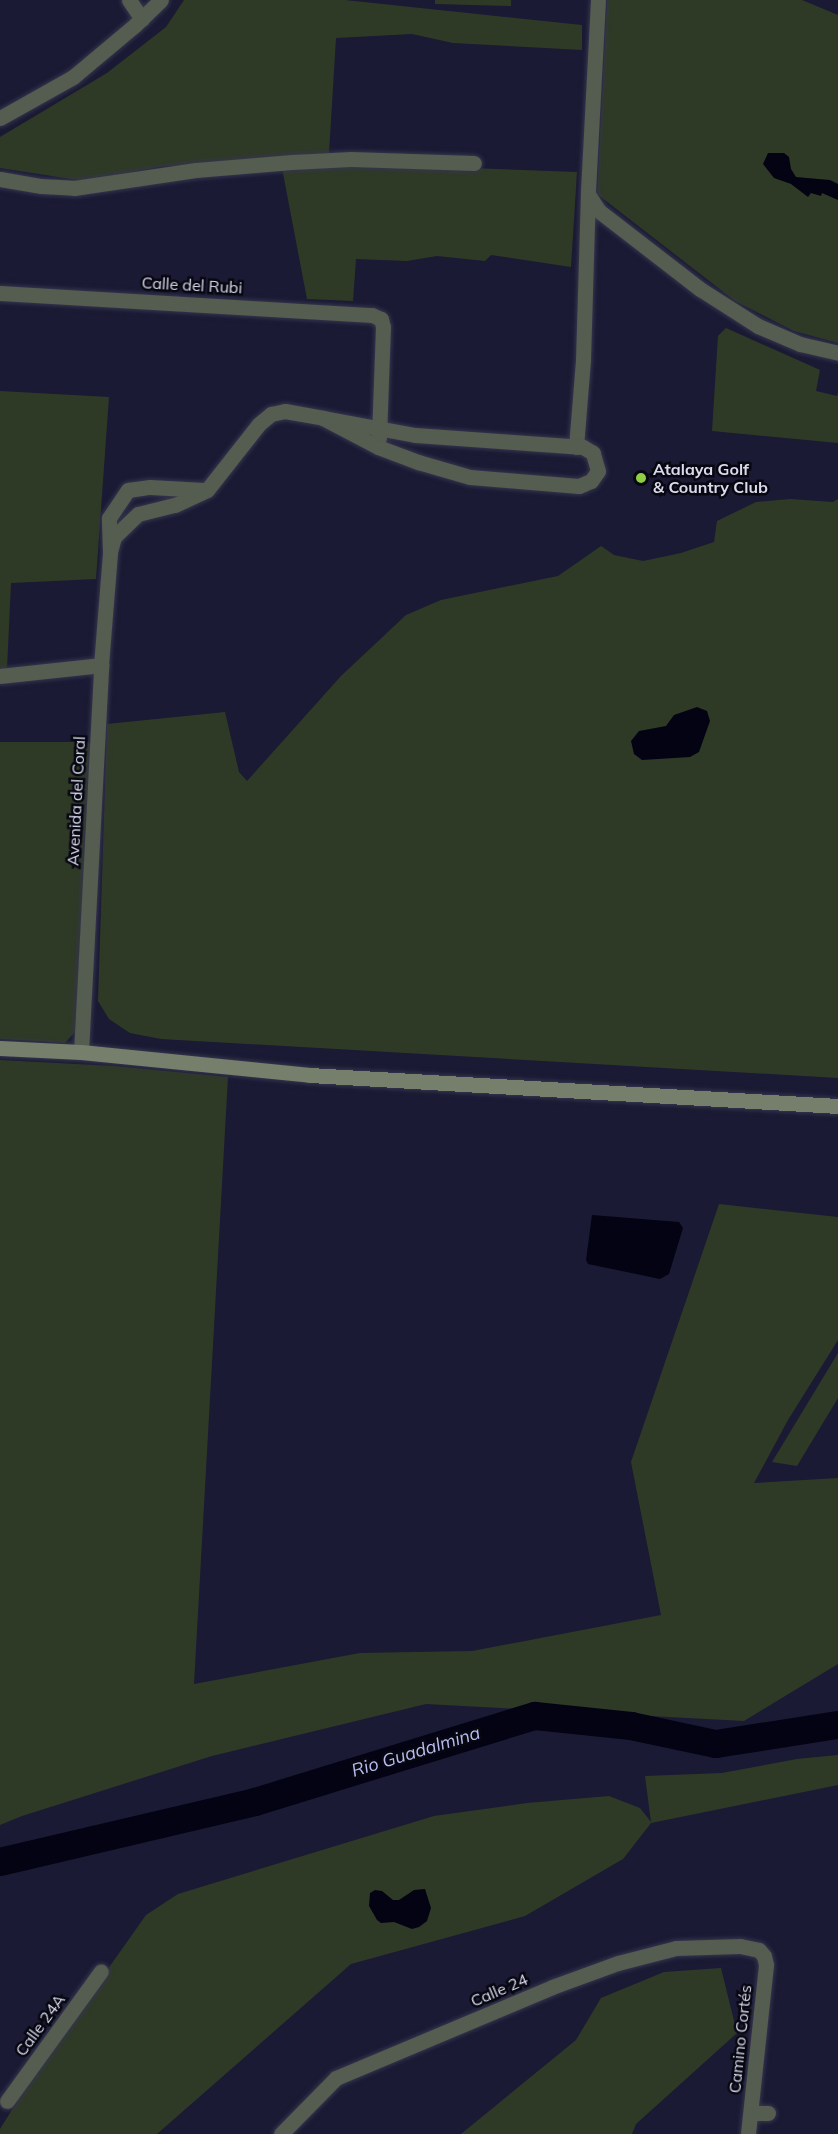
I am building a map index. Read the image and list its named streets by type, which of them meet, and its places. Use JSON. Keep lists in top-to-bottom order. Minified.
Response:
{"streets":{"street":["Calle del Rubi","Avenida del Coral","Calle 24","Calle 24A","Camino Cortés"]},"crossings":[["Calle 24","Camino Cortés"]],"water":["Rio Guadalmina"],"places":["Atalaya Golf & Country Club"]}
